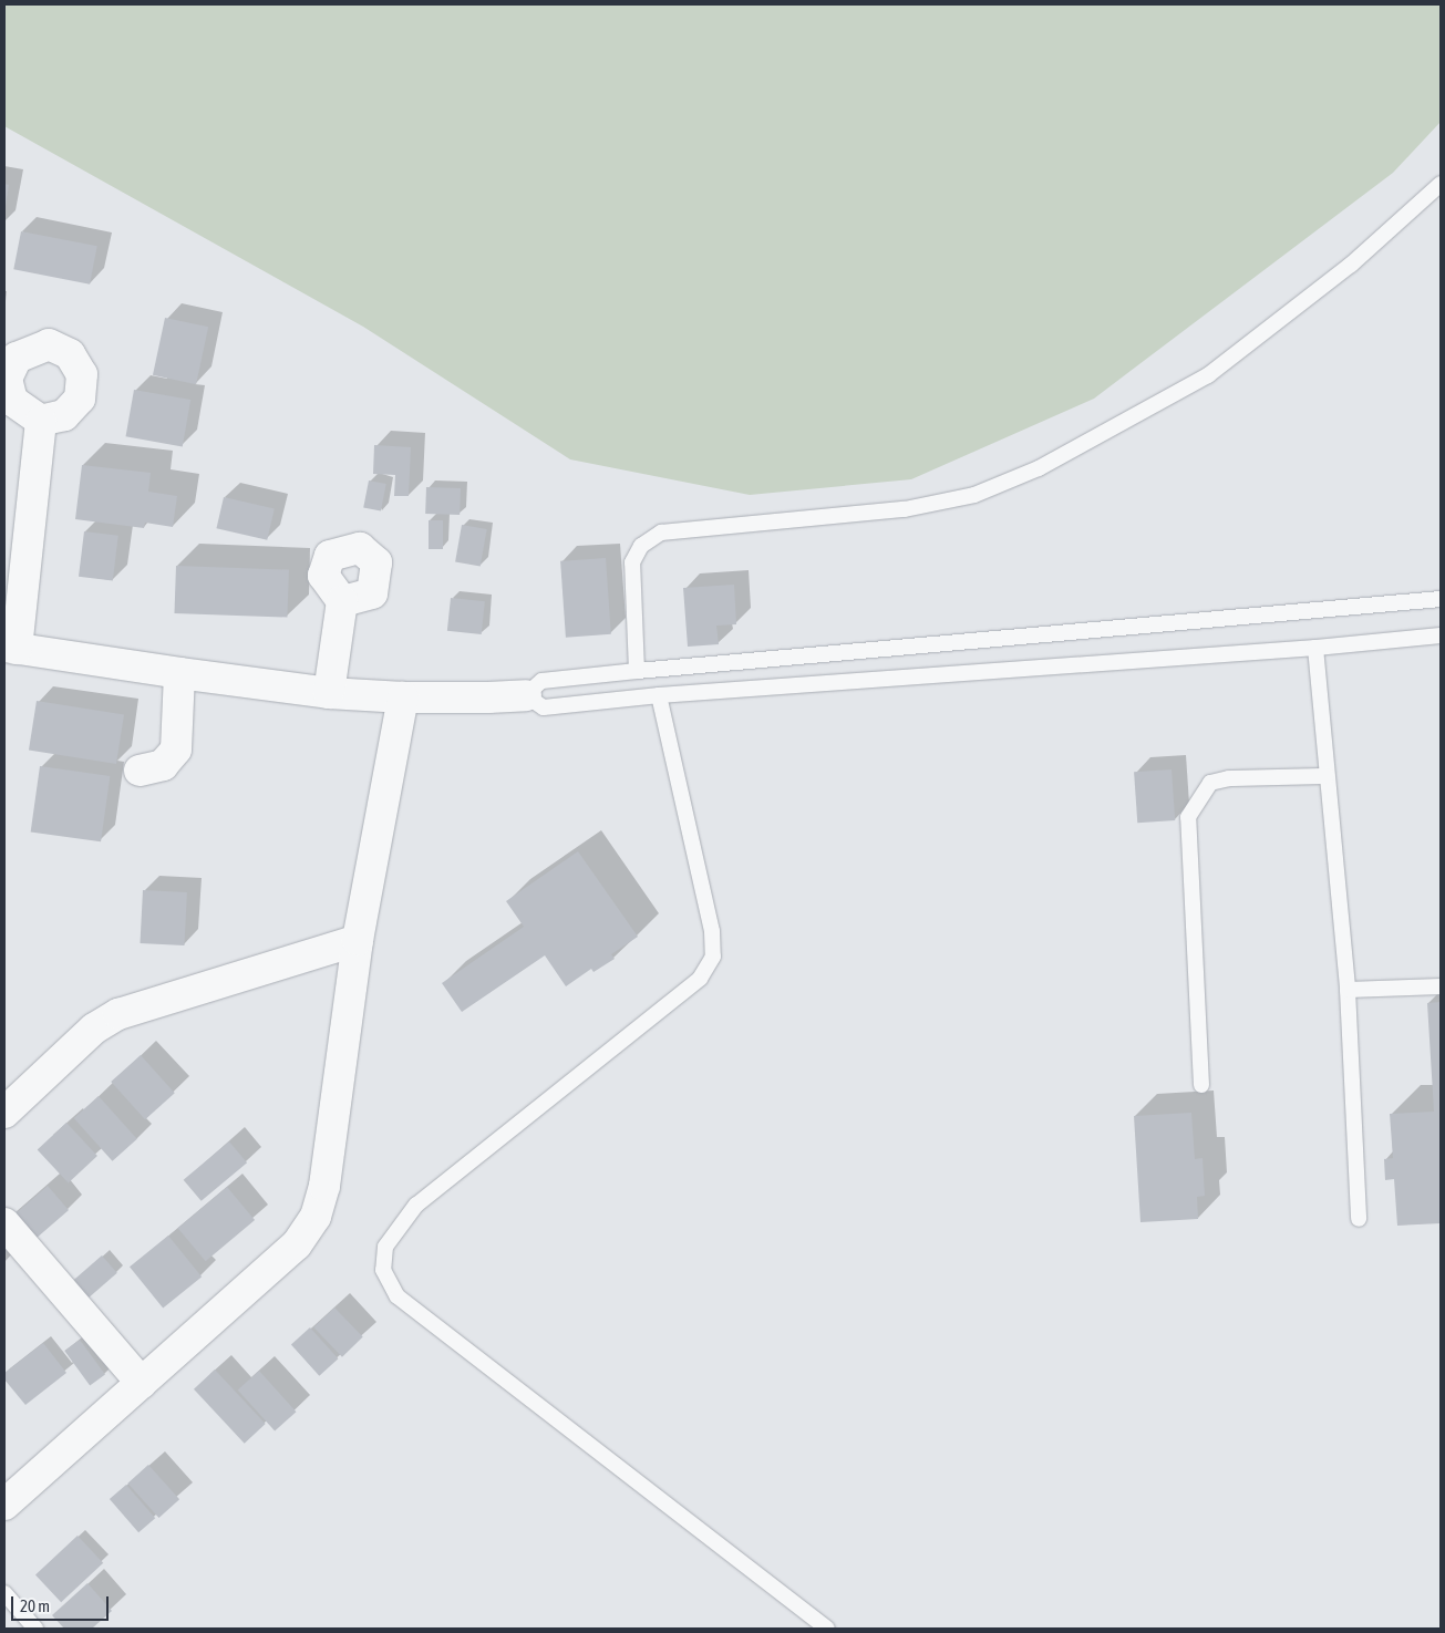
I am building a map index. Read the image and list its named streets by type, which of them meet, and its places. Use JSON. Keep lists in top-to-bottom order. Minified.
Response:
{"scale_bar":"20 m"}
